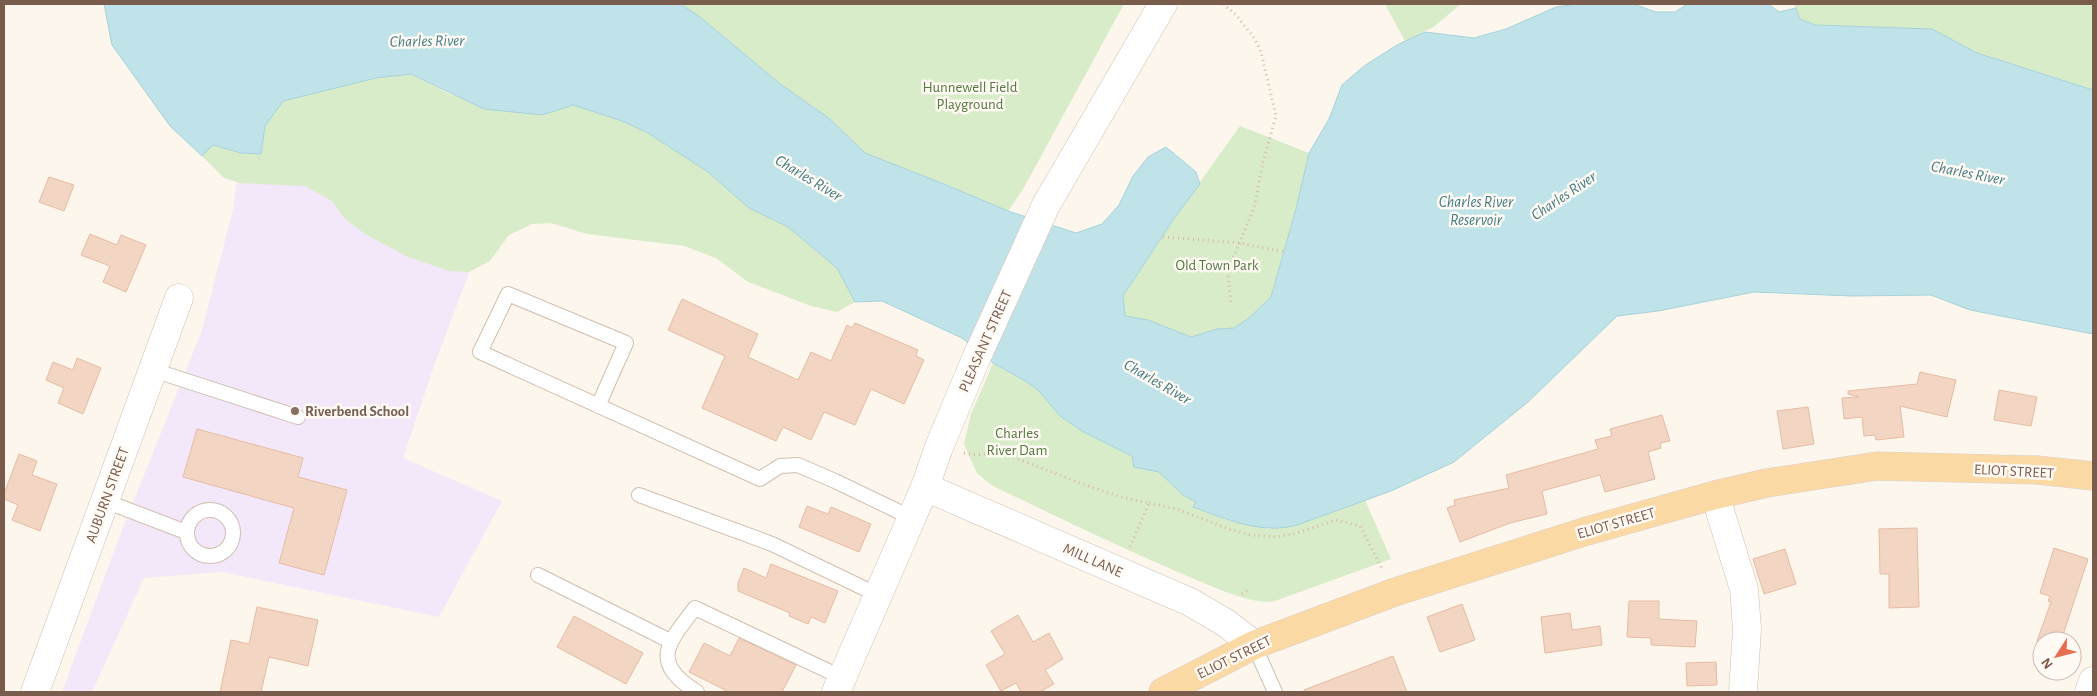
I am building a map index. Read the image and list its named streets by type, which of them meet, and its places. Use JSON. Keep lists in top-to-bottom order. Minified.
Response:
{"streets":{"main road":["ELIOT STREET"],"street":["PLEASANT STREET","AUBURN STREET","MILL LANE"]},"crossings":[["PLEASANT STREET","MILL LANE"],["ELIOT STREET","MILL LANE"]],"water":["Charles River","Charles River Reservoir"],"parks":["Hunnewell Field Playground","Old Town Park","Charles River Dam"],"places":["Riverbend School"],"north":"bottom left"}
